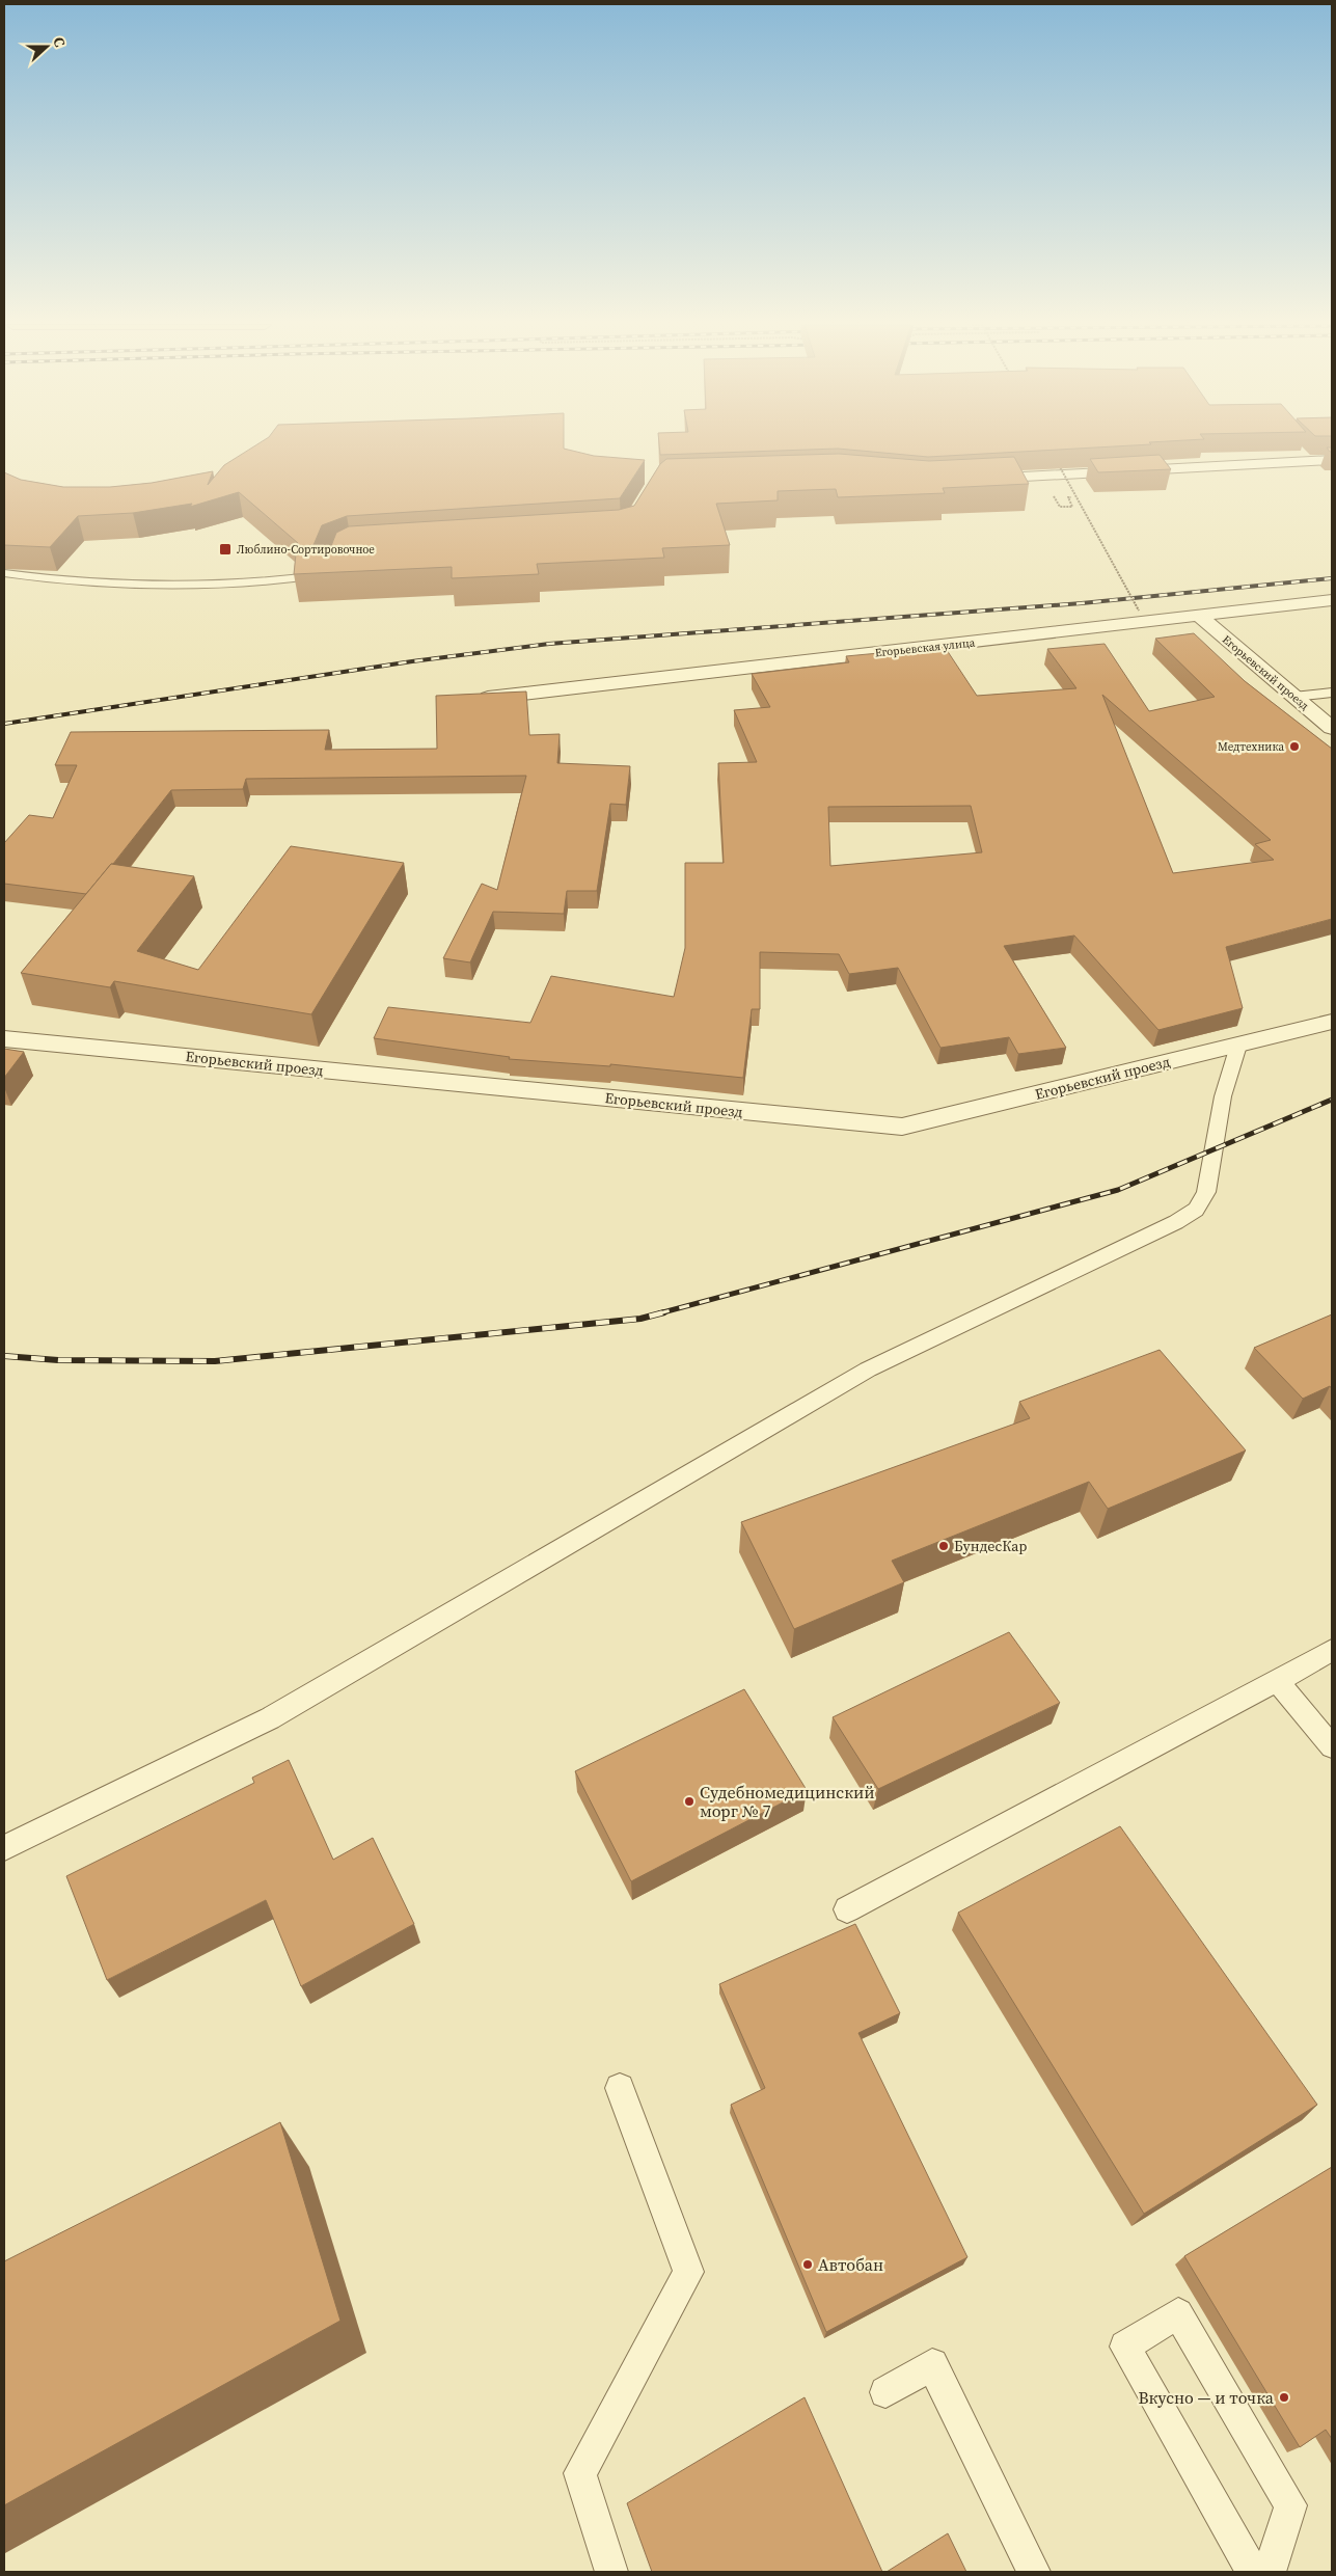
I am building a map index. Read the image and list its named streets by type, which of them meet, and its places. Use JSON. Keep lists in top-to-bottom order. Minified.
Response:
{"streets":{"street":["Егорьевская улица","Егорьевский проезд"]},"crossings":[["Егорьевская улица","Егорьевский проезд"]],"places":{"transit":["Люблино-Сортировочное"],"other":["Медтехника","БундесКар","Судебномедицинский морг № 7","Автобан","Вкусно — и точка"]},"north":"right"}
